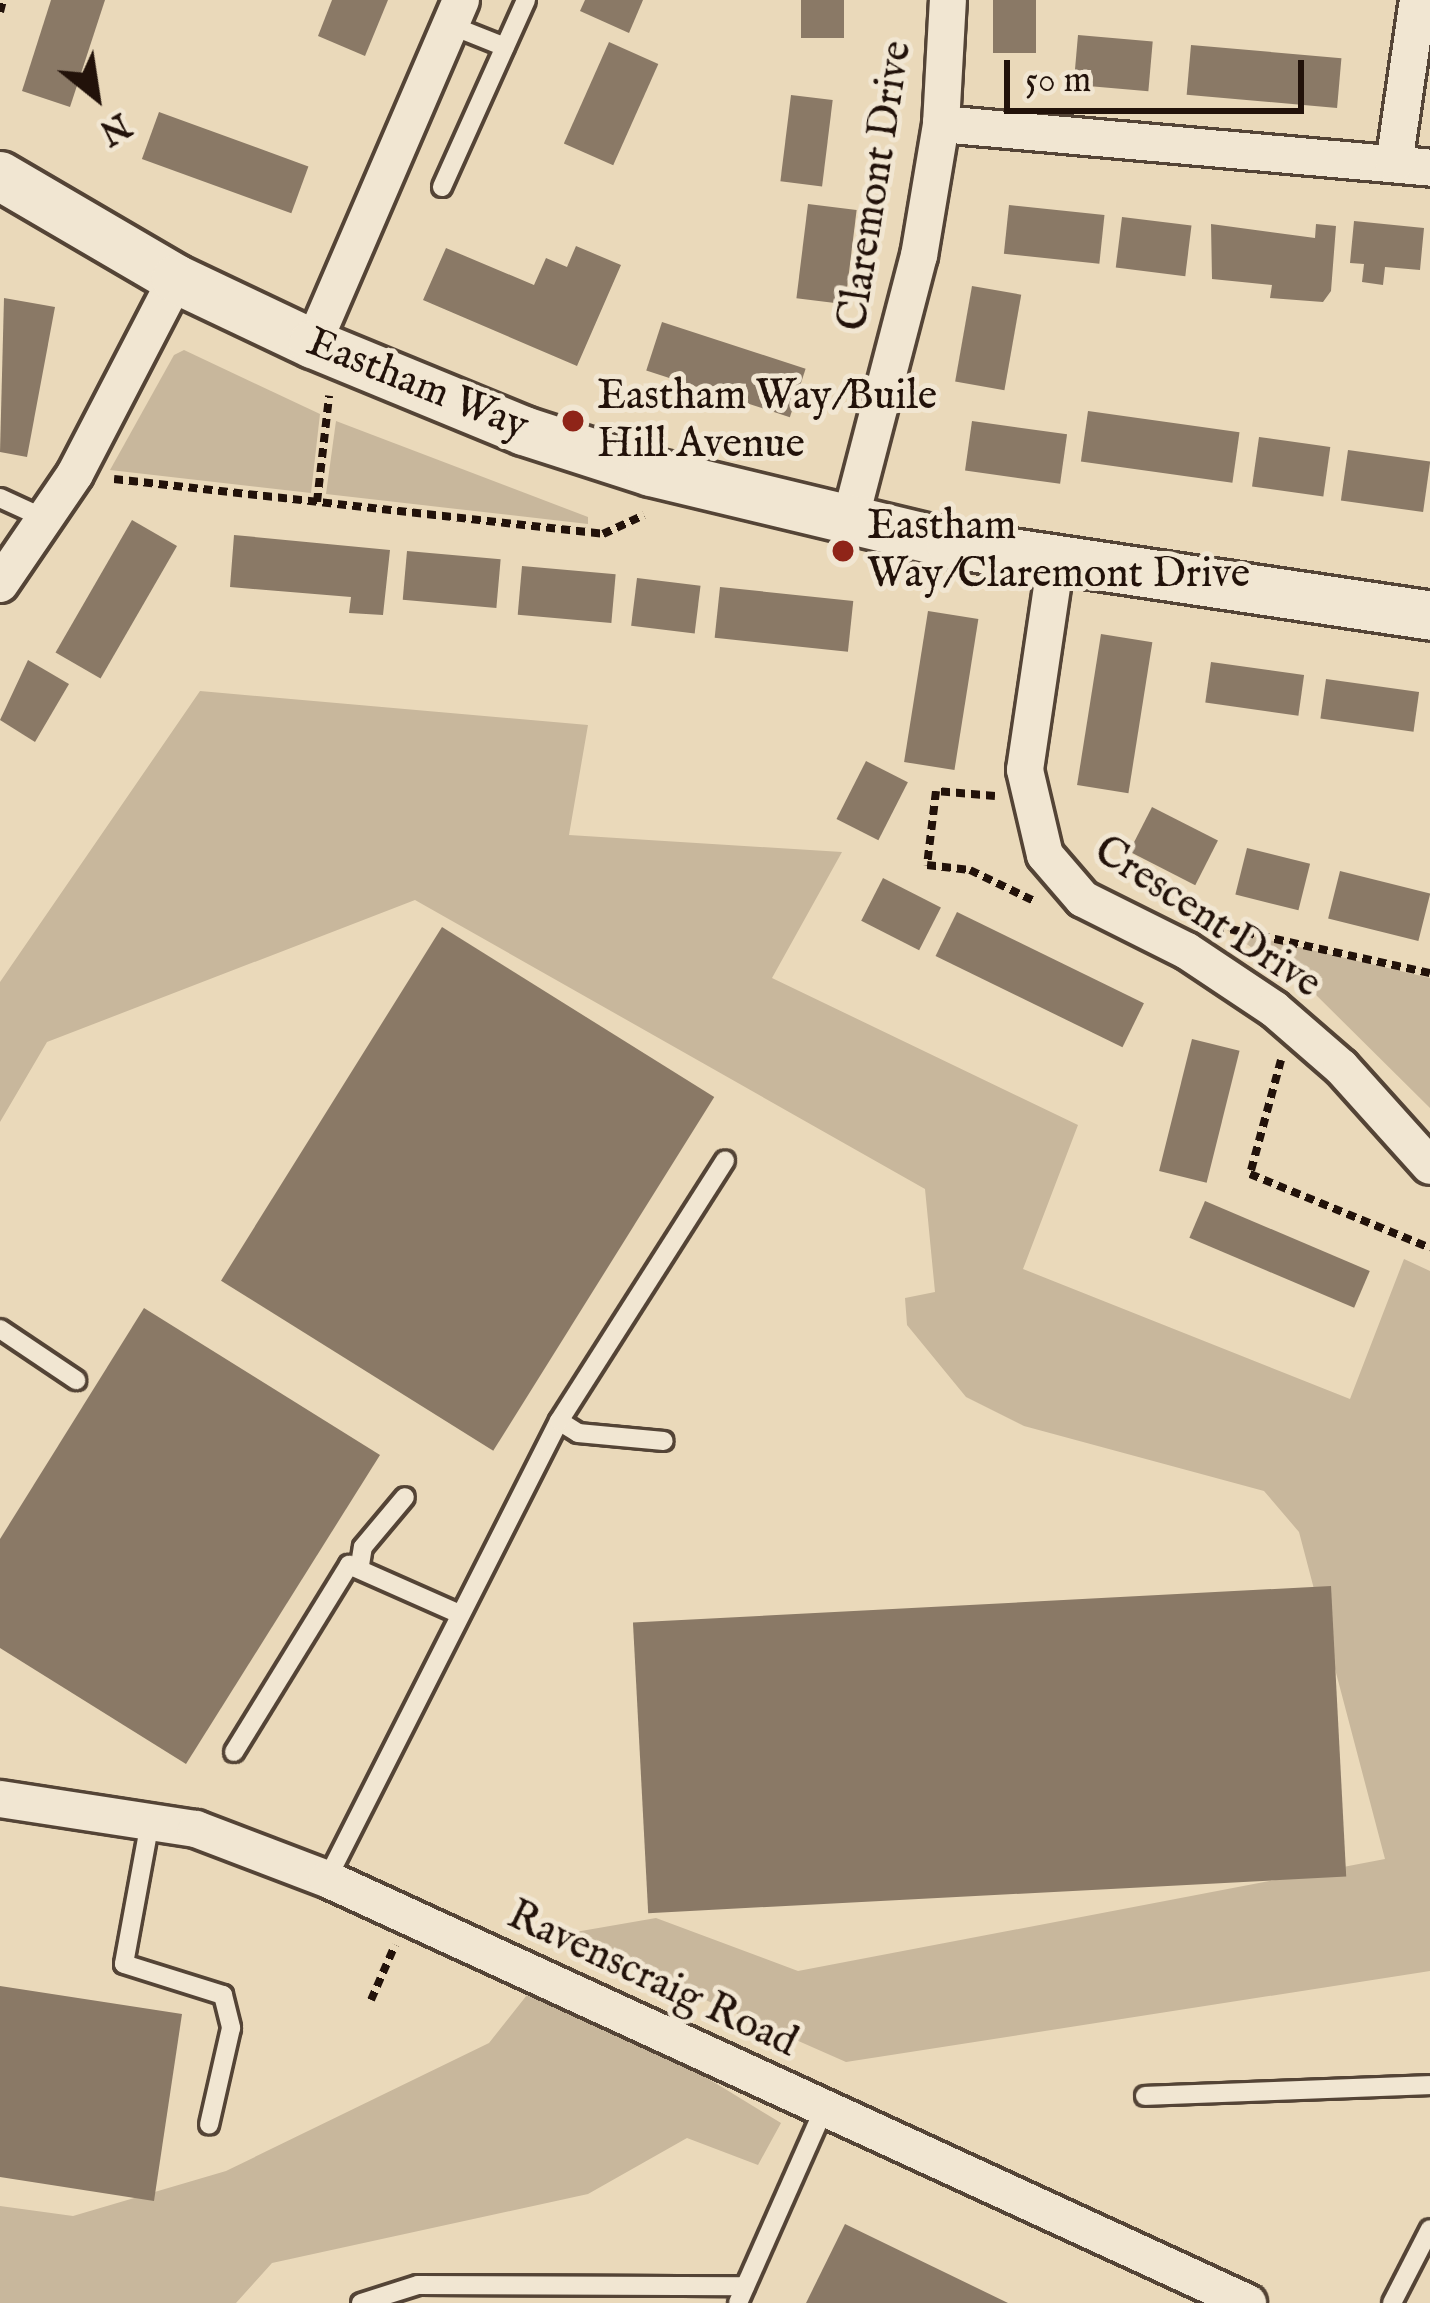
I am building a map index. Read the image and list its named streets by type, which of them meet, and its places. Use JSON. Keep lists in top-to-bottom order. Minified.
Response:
{"streets":{"street":["Claremont Drive","Eastham Way","Crescent Drive","Ravenscraig Road"]},"crossings":[["Claremont Drive","Eastham Way"],["Eastham Way","Crescent Drive"]],"places":["Eastham Way/Buile Hill Avenue","Eastham Way/Claremont Drive"],"scale_bar":"50 m","north":"bottom right"}
